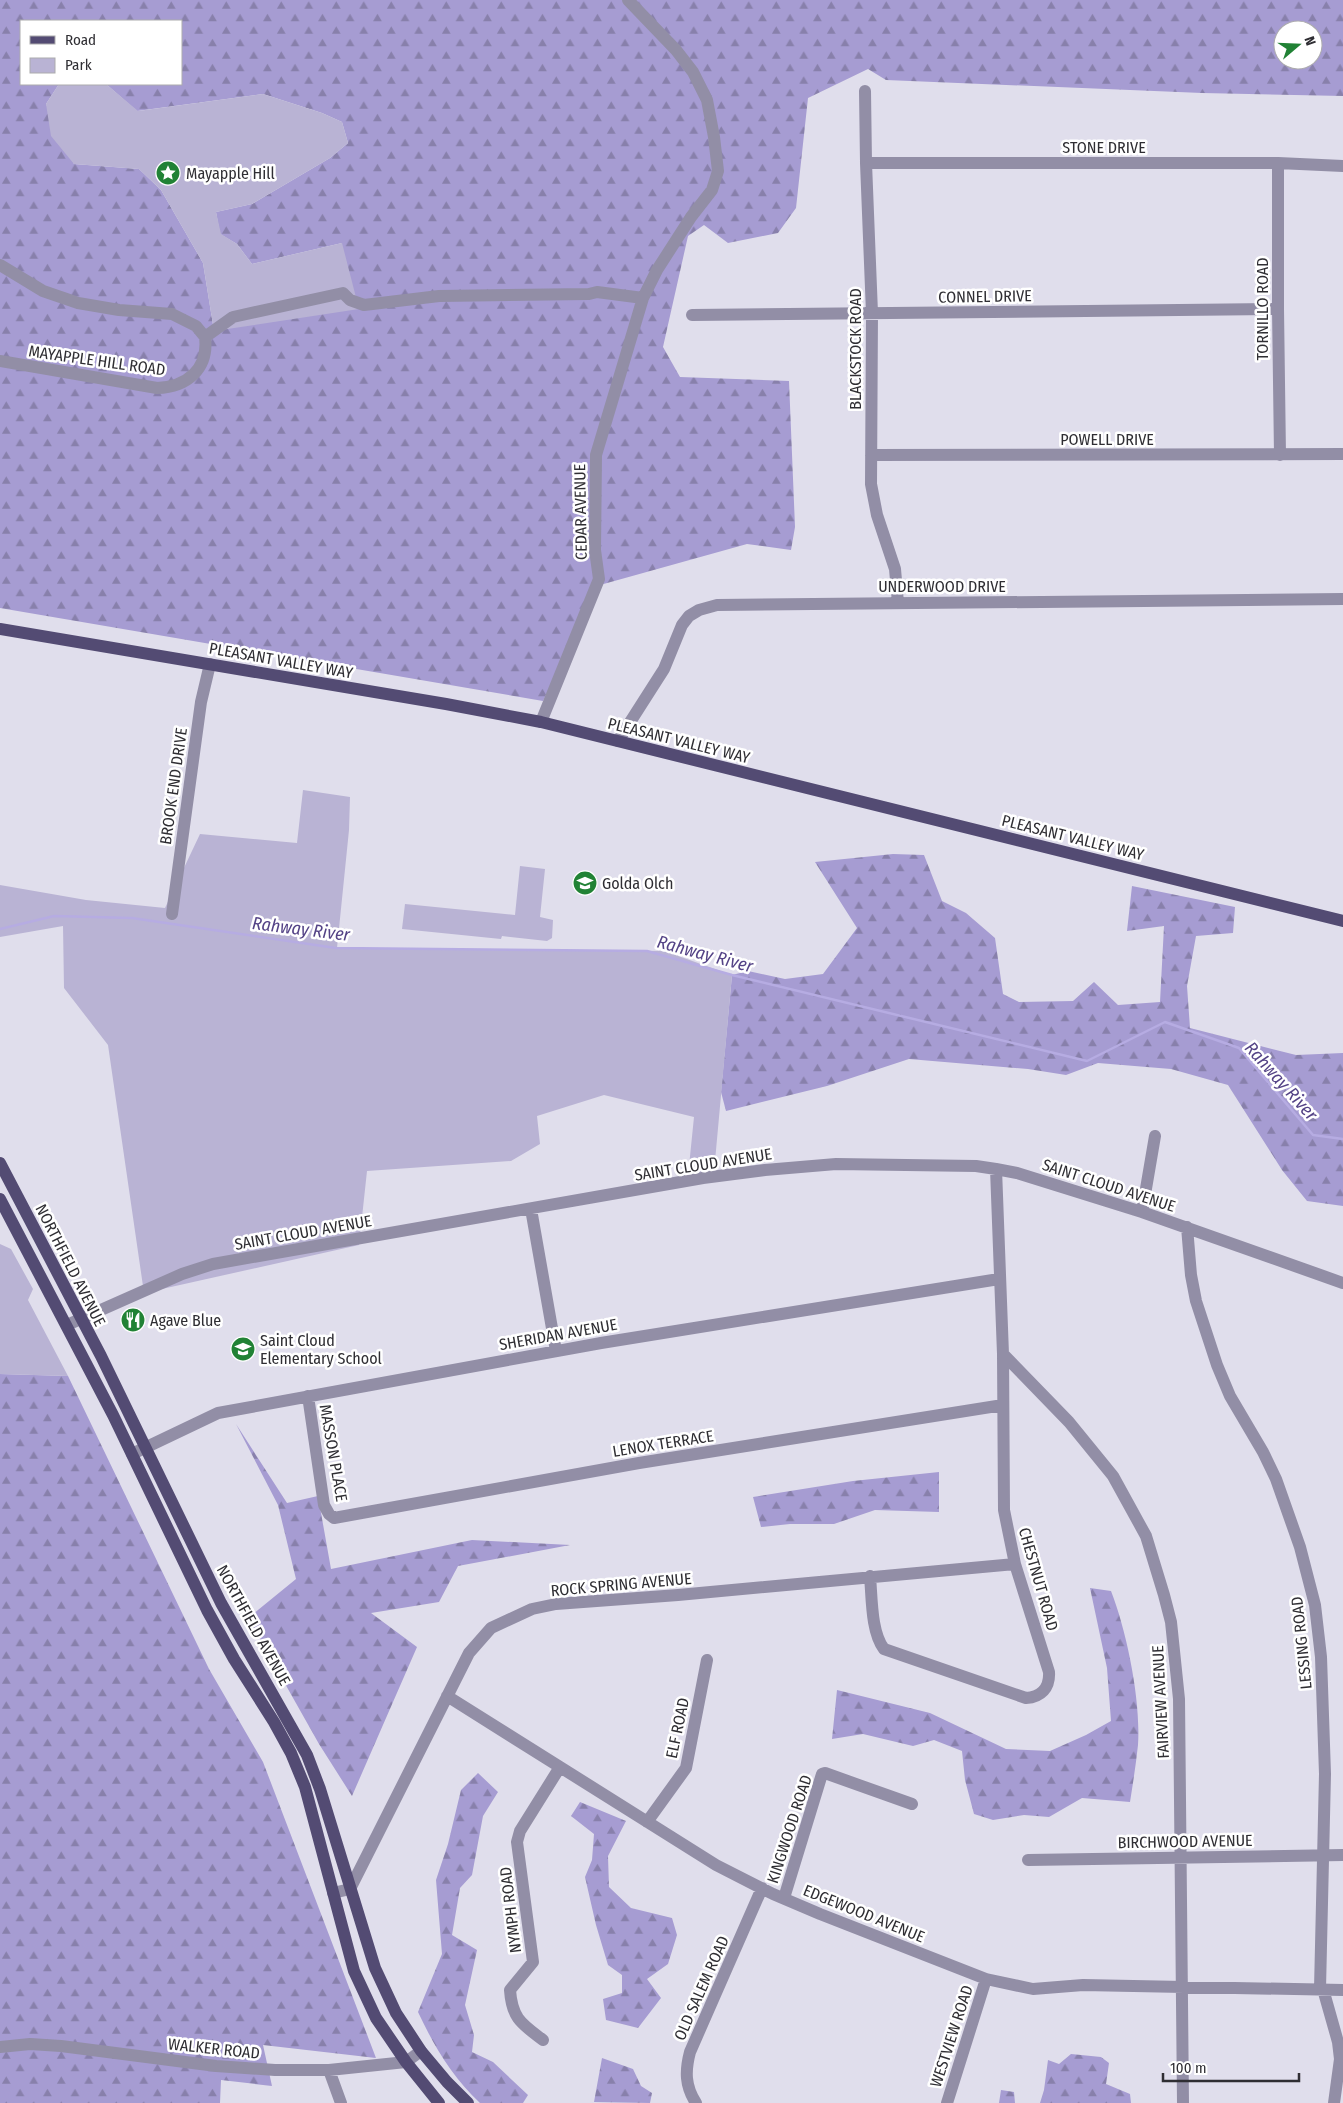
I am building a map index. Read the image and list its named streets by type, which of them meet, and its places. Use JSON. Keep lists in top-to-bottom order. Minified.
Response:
{"streets":{"main road":["PLEASANT VALLEY WAY","NORTHFIELD AVENUE"],"street":["STONE DRIVE","CONNEL DRIVE","TORNILLO ROAD","BLACKSTOCK ROAD","MAYAPPLE HILL ROAD","POWELL DRIVE","CEDAR AVENUE","UNDERWOOD DRIVE","BROOK END DRIVE","SAINT CLOUD AVENUE","SHERIDAN AVENUE","LENOX TERRACE","MASSON PLACE","CHESTNUT ROAD","ROCK SPRING AVENUE","LESSING ROAD","FAIRVIEW AVENUE","ELF ROAD","KINGWOOD ROAD","BIRCHWOOD AVENUE","NYMPH ROAD","EDGEWOOD AVENUE","OLD SALEM ROAD","WESTVIEW ROAD","WALKER ROAD"]},"crossings":[["STONE DRIVE","TORNILLO ROAD"],["STONE DRIVE","BLACKSTOCK ROAD"],["CONNEL DRIVE","TORNILLO ROAD"],["CONNEL DRIVE","BLACKSTOCK ROAD"],["TORNILLO ROAD","POWELL DRIVE"],["BLACKSTOCK ROAD","POWELL DRIVE"],["BLACKSTOCK ROAD","UNDERWOOD DRIVE"],["CEDAR AVENUE","PLEASANT VALLEY WAY"],["UNDERWOOD DRIVE","PLEASANT VALLEY WAY"],["PLEASANT VALLEY WAY","BROOK END DRIVE"],["SAINT CLOUD AVENUE","NORTHFIELD AVENUE"],["SAINT CLOUD AVENUE","CHESTNUT ROAD"],["SAINT CLOUD AVENUE","LESSING ROAD"],["NORTHFIELD AVENUE","SHERIDAN AVENUE"],["NORTHFIELD AVENUE","ROCK SPRING AVENUE"],["NORTHFIELD AVENUE","WALKER ROAD"],["SHERIDAN AVENUE","MASSON PLACE"],["SHERIDAN AVENUE","CHESTNUT ROAD"],["LENOX TERRACE","MASSON PLACE"],["LENOX TERRACE","CHESTNUT ROAD"],["CHESTNUT ROAD","ROCK SPRING AVENUE"],["CHESTNUT ROAD","FAIRVIEW AVENUE"],["ROCK SPRING AVENUE","EDGEWOOD AVENUE"],["LESSING ROAD","BIRCHWOOD AVENUE"],["LESSING ROAD","EDGEWOOD AVENUE"],["FAIRVIEW AVENUE","BIRCHWOOD AVENUE"],["FAIRVIEW AVENUE","EDGEWOOD AVENUE"],["ELF ROAD","EDGEWOOD AVENUE"],["KINGWOOD ROAD","EDGEWOOD AVENUE"],["NYMPH ROAD","EDGEWOOD AVENUE"],["EDGEWOOD AVENUE","OLD SALEM ROAD"],["EDGEWOOD AVENUE","WESTVIEW ROAD"]],"water":["Rahway River"],"places":{"place":["Mayapple Hill"],"school or university":["Golda Olch","Saint Cloud Elementary School"],"restaurant":["Agave Blue"]},"legend":["Road","Park"],"scale_bar":"100 m","north":"right"}
